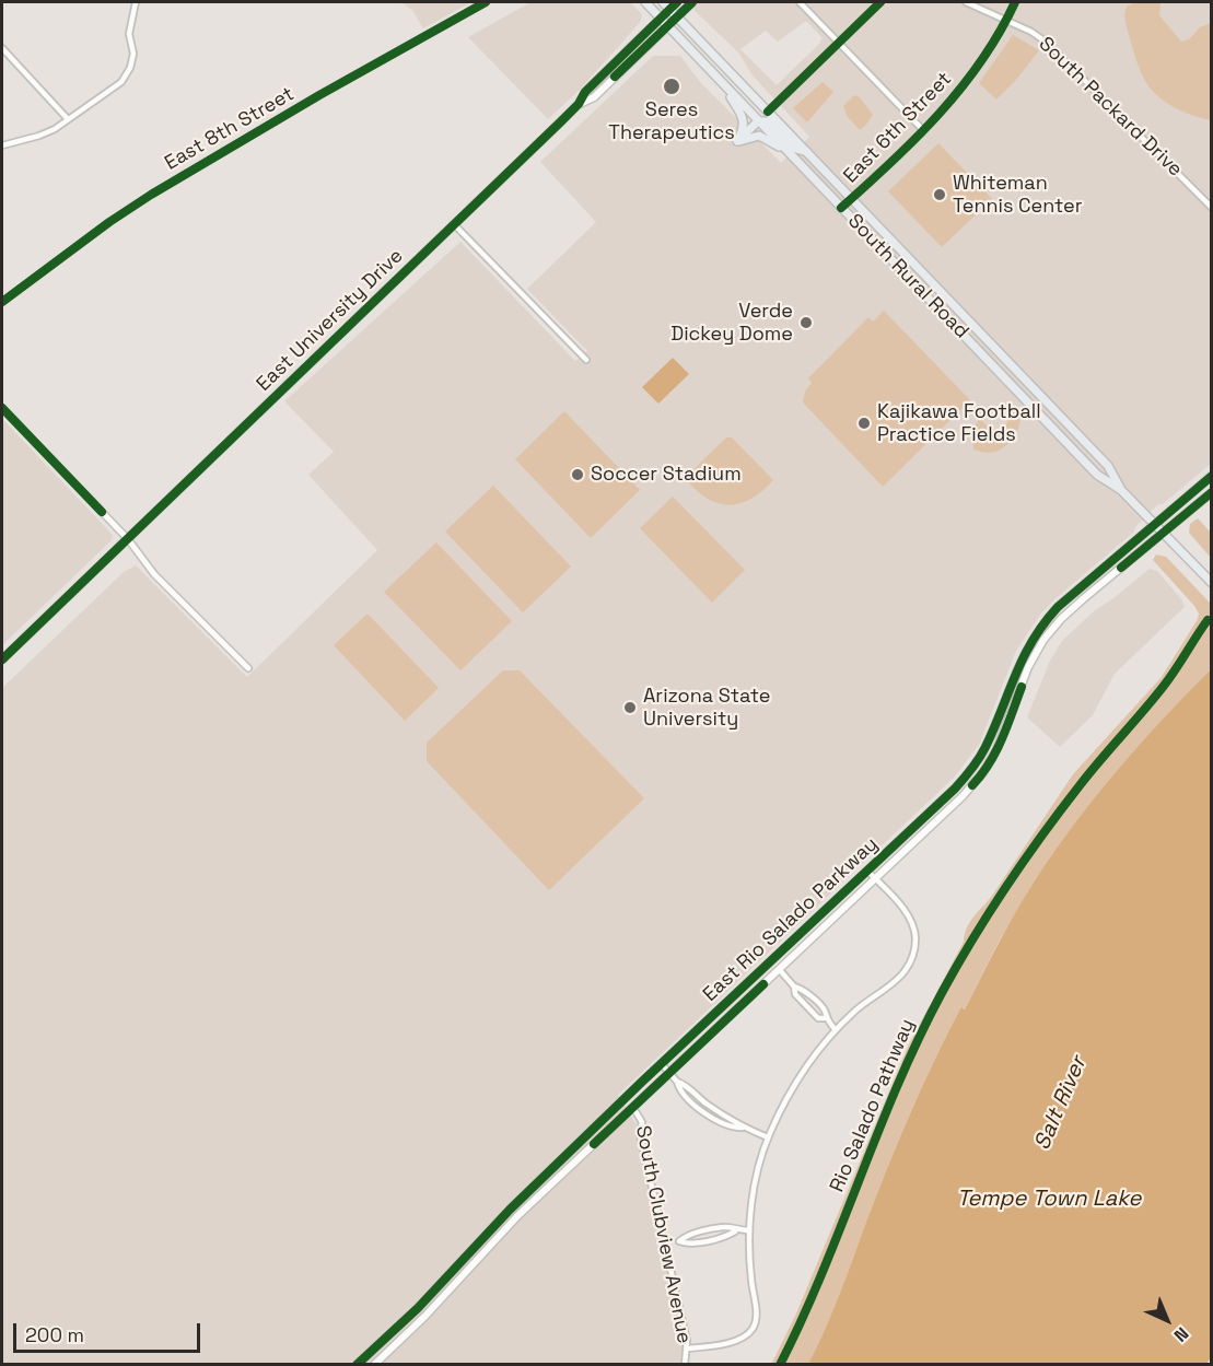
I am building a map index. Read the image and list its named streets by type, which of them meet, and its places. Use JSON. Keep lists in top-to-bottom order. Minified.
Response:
{"streets":{"main road":["South Rural Road","East University Drive","East Rio Salado Parkway"],"street":["South Packard Drive","East 6th Street","East 8th Street","South Clubview Avenue"],"cycle path":["Rio Salado Pathway"]},"crossings":[["South Packard Drive","East 6th Street"],["East 6th Street","South Rural Road"],["South Rural Road","East University Drive"],["South Rural Road","East Rio Salado Parkway"],["East Rio Salado Parkway","South Clubview Avenue"]],"water":["Salt River","Tempe Town Lake"],"places":["Seres Therapeutics","Whiteman Tennis Center","Verde Dickey Dome","Kajikawa Football Practice Fields","Soccer Stadium","Arizona State University"],"scale_bar":"200 m","north":"bottom right"}
